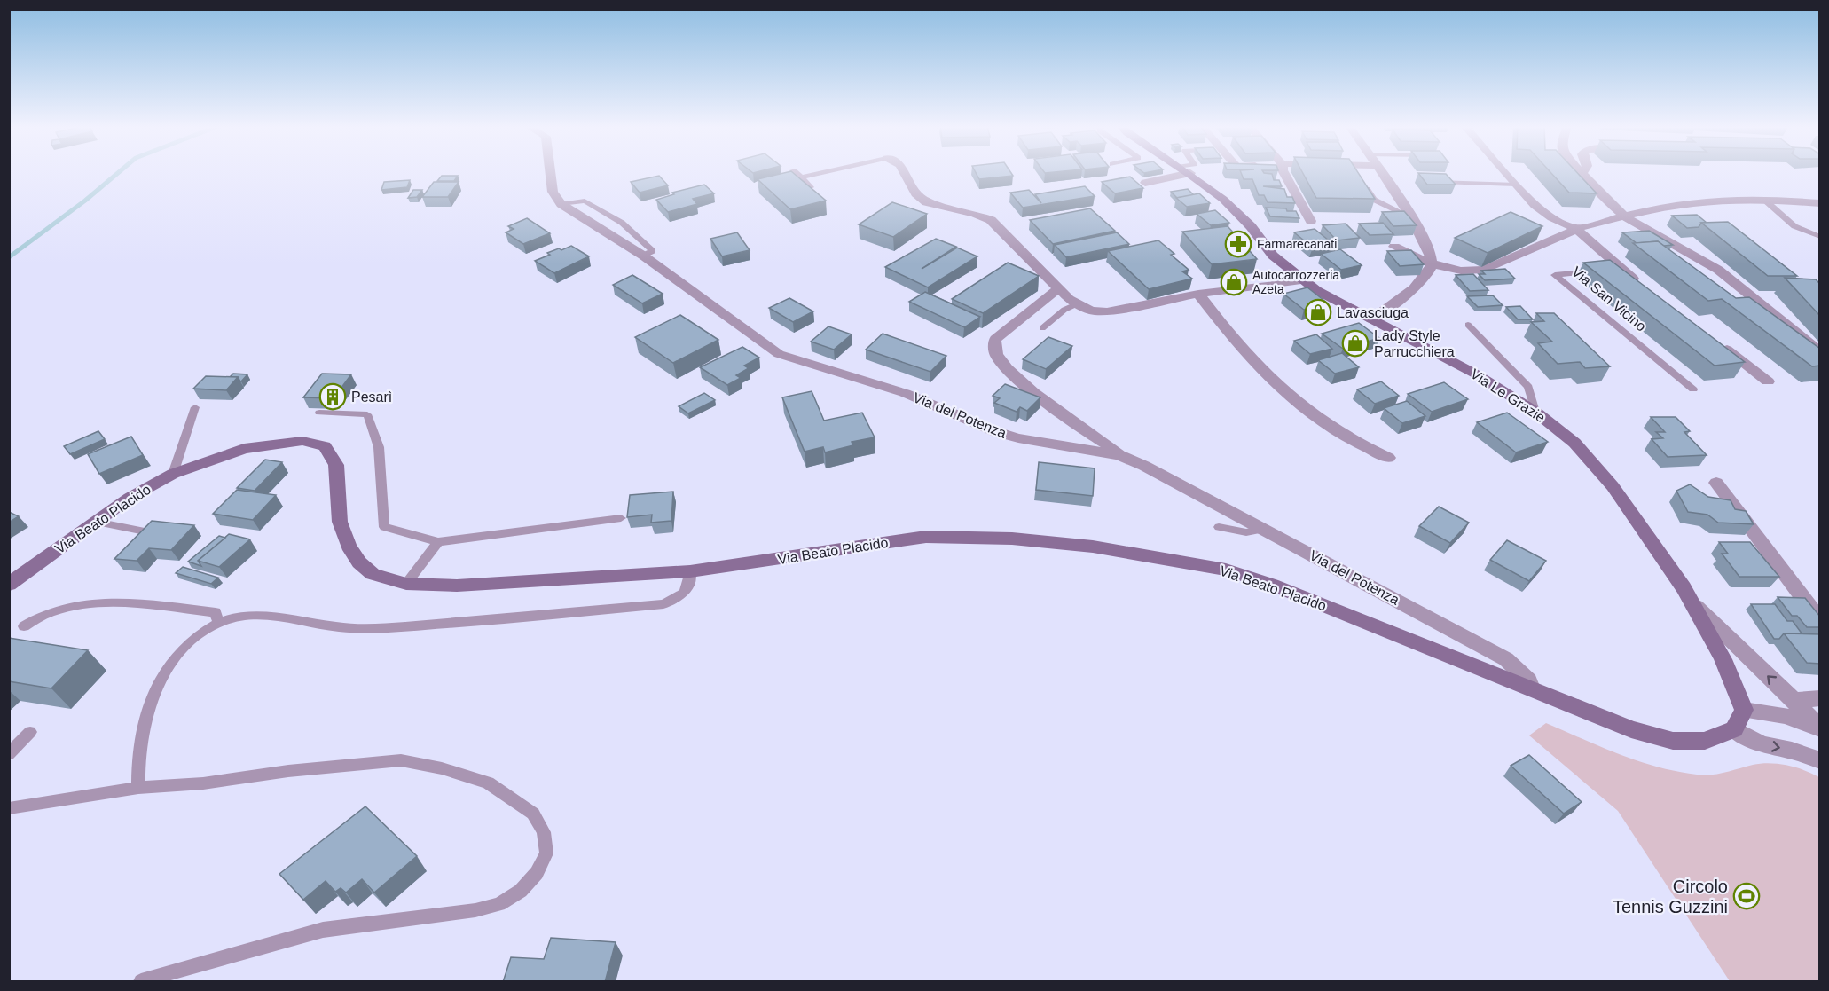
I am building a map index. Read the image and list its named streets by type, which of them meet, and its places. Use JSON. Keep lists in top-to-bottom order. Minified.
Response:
{"streets":{"main road":["Via Le Grazie","Via Beato Placido"],"street":["Via del Potenza"],"lane":["Via San Vicino"]},"crossings":[["Via del Potenza","Via Beato Placido"]],"places":{"pharmacy":["Farmarecanati"],"shop":["Autocarrozzeria Azeta","Lavasciuga","Lady Style Parrucchiera"],"building":["Pesarì"],"sports":["Circolo Tennis Guzzini"]}}
